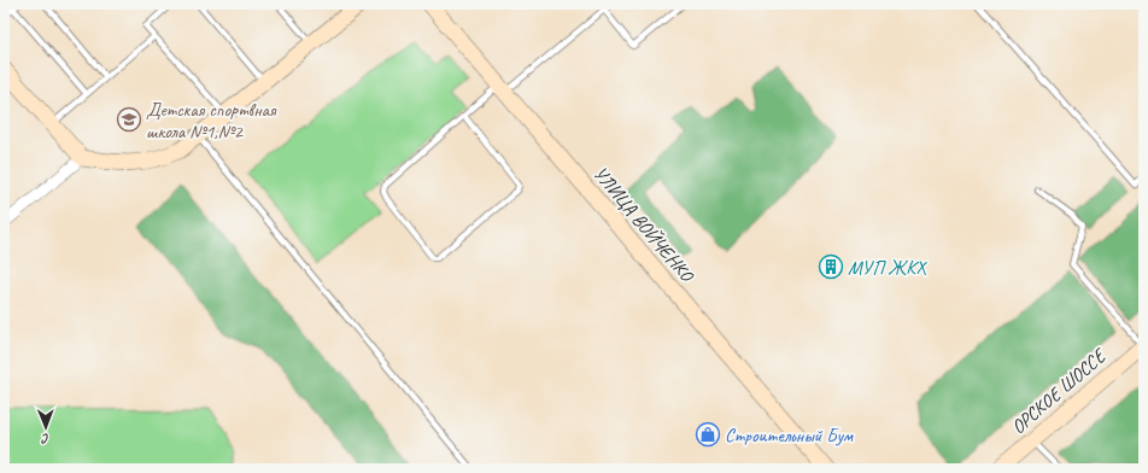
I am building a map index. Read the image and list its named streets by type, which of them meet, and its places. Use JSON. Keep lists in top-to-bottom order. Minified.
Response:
{"streets":{"main road":["УЛИЦА ВОЙЧЕНКО","ОРСКОЕ ШОССЕ"]},"places":{"school or university":["Детская спортвная школа №1,№2"],"building":["МУП ЖКХ"],"shop":["Строительный Бум"]},"north":"bottom"}
